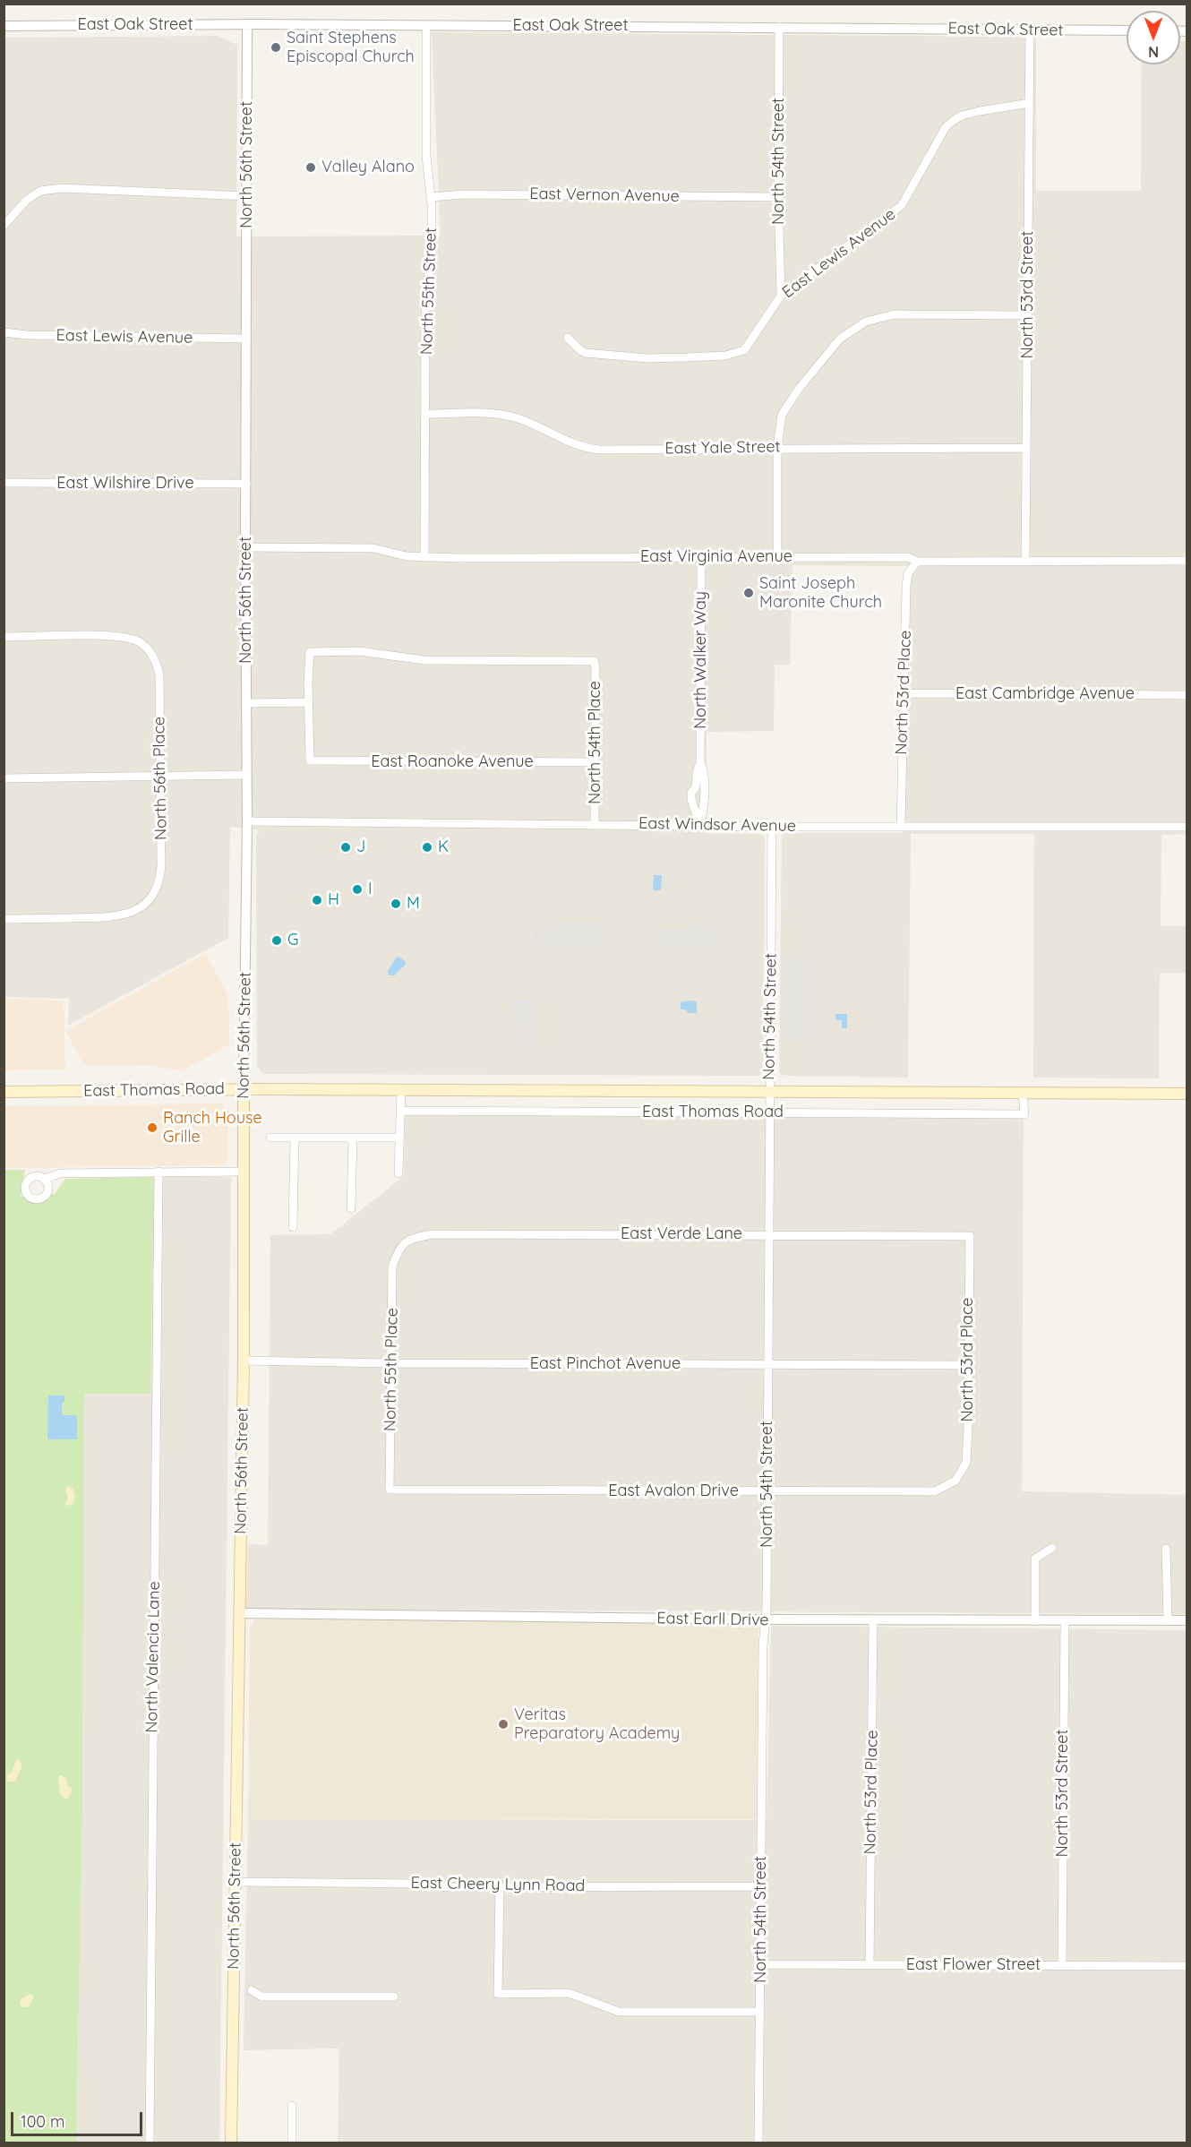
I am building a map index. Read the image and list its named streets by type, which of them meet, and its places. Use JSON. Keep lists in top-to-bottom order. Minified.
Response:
{"streets":{"main road":["North 56th Street","East Thomas Road"],"street":["East Oak Street","North 54th Street","East Vernon Avenue","East Lewis Avenue","North 55th Street","North 53rd Street","East Yale Street","East Wilshire Drive","East Virginia Avenue","North Walker Way","North 53rd Place","East Cambridge Avenue","North 54th Place","East Roanoke Avenue","North 56th Place","East Windsor Avenue","East Verde Lane","East Pinchot Avenue","North 55th Place","East Avalon Drive","East Earll Drive","North Valencia Lane","East Cheery Lynn Road","East Flower Street"]},"crossings":[["East Oak Street","North 54th Street"],["East Oak Street","North 56th Street"],["East Oak Street","North 55th Street"],["East Oak Street","North 53rd Street"],["North 54th Street","East Vernon Avenue"],["North 54th Street","East Lewis Avenue"],["North 54th Street","East Windsor Avenue"],["North 54th Street","East Thomas Road"],["North 54th Street","East Verde Lane"],["North 54th Street","East Pinchot Avenue"],["North 54th Street","East Avalon Drive"],["North 54th Street","East Earll Drive"],["North 54th Street","East Cheery Lynn Road"],["North 54th Street","East Flower Street"],["North 56th Street","East Lewis Avenue"],["North 56th Street","East Wilshire Drive"],["North 56th Street","East Virginia Avenue"],["North 56th Street","East Windsor Avenue"],["North 56th Street","East Thomas Road"],["North 56th Street","East Pinchot Avenue"],["North 56th Street","East Earll Drive"],["North 56th Street","East Cheery Lynn Road"],["East Vernon Avenue","North 55th Street"],["East Lewis Avenue","North 53rd Street"],["North 55th Street","East Yale Street"],["North 55th Street","East Virginia Avenue"],["North 53rd Street","East Yale Street"],["North 53rd Street","East Virginia Avenue"],["North 53rd Street","East Earll Drive"],["North 53rd Street","East Flower Street"],["East Virginia Avenue","North Walker Way"],["East Virginia Avenue","North 53rd Place"],["North Walker Way","East Windsor Avenue"],["North 53rd Place","East Cambridge Avenue"],["North 53rd Place","East Windsor Avenue"],["North 53rd Place","East Verde Lane"],["North 53rd Place","East Pinchot Avenue"],["North 53rd Place","East Avalon Drive"],["North 53rd Place","East Earll Drive"],["North 53rd Place","East Flower Street"],["North 54th Place","East Roanoke Avenue"],["North 54th Place","East Windsor Avenue"],["East Verde Lane","North 55th Place"],["East Pinchot Avenue","North 55th Place"],["North 55th Place","East Avalon Drive"]],"places":["Saint Stephens Episcopal Church","Valley Alano","Saint Joseph Maronite Church","J","K","I","H","M","G","Ranch House Grille","Veritas Preparatory Academy"],"scale_bar":"100 m","north":"bottom"}
